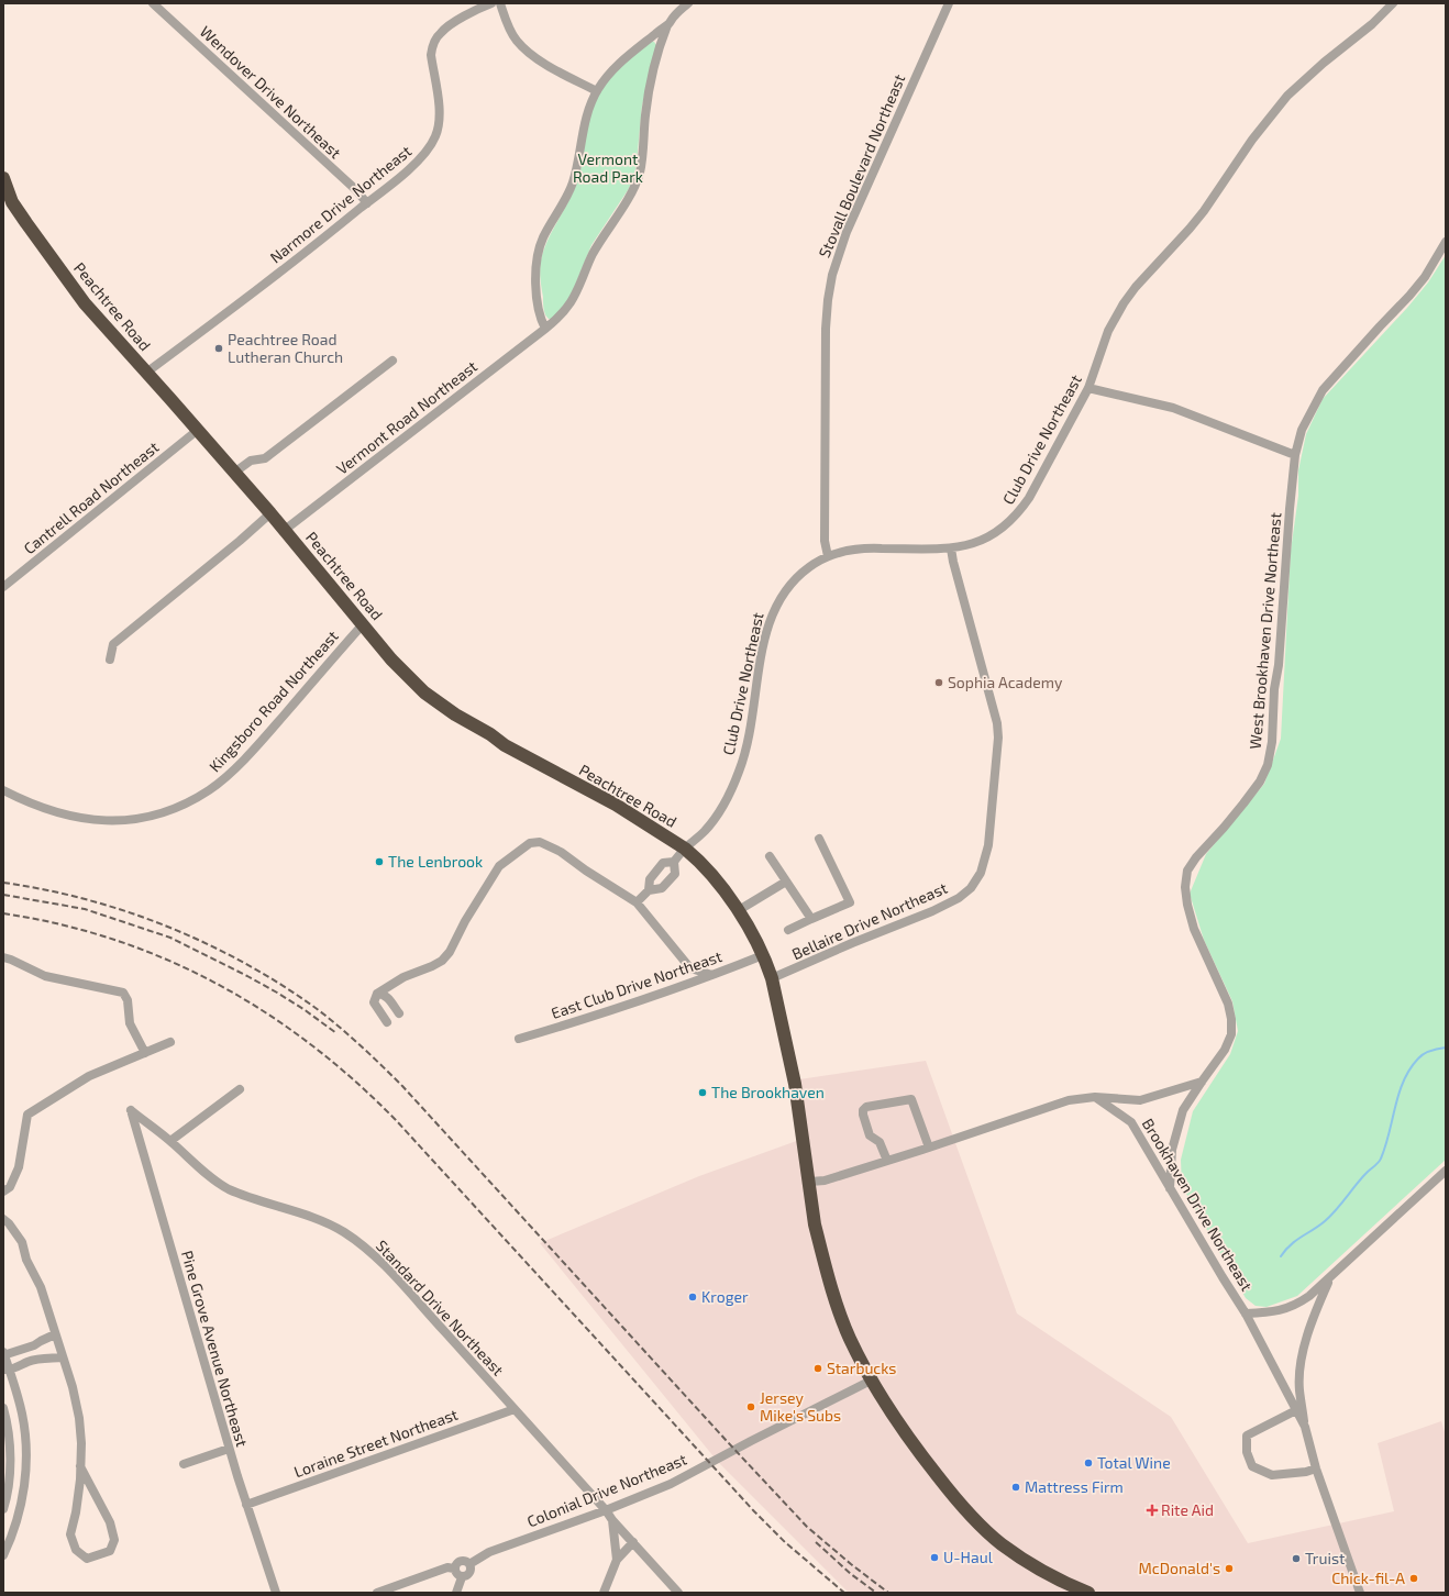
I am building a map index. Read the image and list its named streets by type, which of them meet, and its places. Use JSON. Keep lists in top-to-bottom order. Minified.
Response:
{"streets":{"highway":["Peachtree Road"],"street":["Wendover Drive Northeast","Stovall Boulevard Northeast","Narmore Drive Northeast","Vermont Road Northeast","Club Drive Northeast","Cantrell Road Northeast","West Brookhaven Drive Northeast","Kingsboro Road Northeast","Bellaire Drive Northeast","East Club Drive Northeast","Brookhaven Drive Northeast","Standard Drive Northeast","Pine Grove Avenue Northeast","Loraine Street Northeast","Colonial Drive Northeast"]},"crossings":[["Wendover Drive Northeast","Narmore Drive Northeast"],["Stovall Boulevard Northeast","Club Drive Northeast"],["Narmore Drive Northeast","Peachtree Road"],["Peachtree Road","Vermont Road Northeast"],["Peachtree Road","Club Drive Northeast"],["Peachtree Road","Cantrell Road Northeast"],["Peachtree Road","Kingsboro Road Northeast"],["Peachtree Road","Bellaire Drive Northeast"],["Peachtree Road","East Club Drive Northeast"],["Peachtree Road","Colonial Drive Northeast"],["Club Drive Northeast","Bellaire Drive Northeast"],["West Brookhaven Drive Northeast","Brookhaven Drive Northeast"],["Standard Drive Northeast","Pine Grove Avenue Northeast"],["Standard Drive Northeast","Loraine Street Northeast"],["Standard Drive Northeast","Colonial Drive Northeast"],["Pine Grove Avenue Northeast","Loraine Street Northeast"]],"parks":["Vermont Road Park"],"places":{"other":["Peachtree Road Lutheran Church","Sophia Academy","The Lenbrook","The Brookhaven","Kroger","Starbucks","Jersey Mike's Subs","Total Wine","Mattress Firm","U-Haul","Truist","McDonald's","Chick-fil-A"],"health":["Rite Aid"]}}
